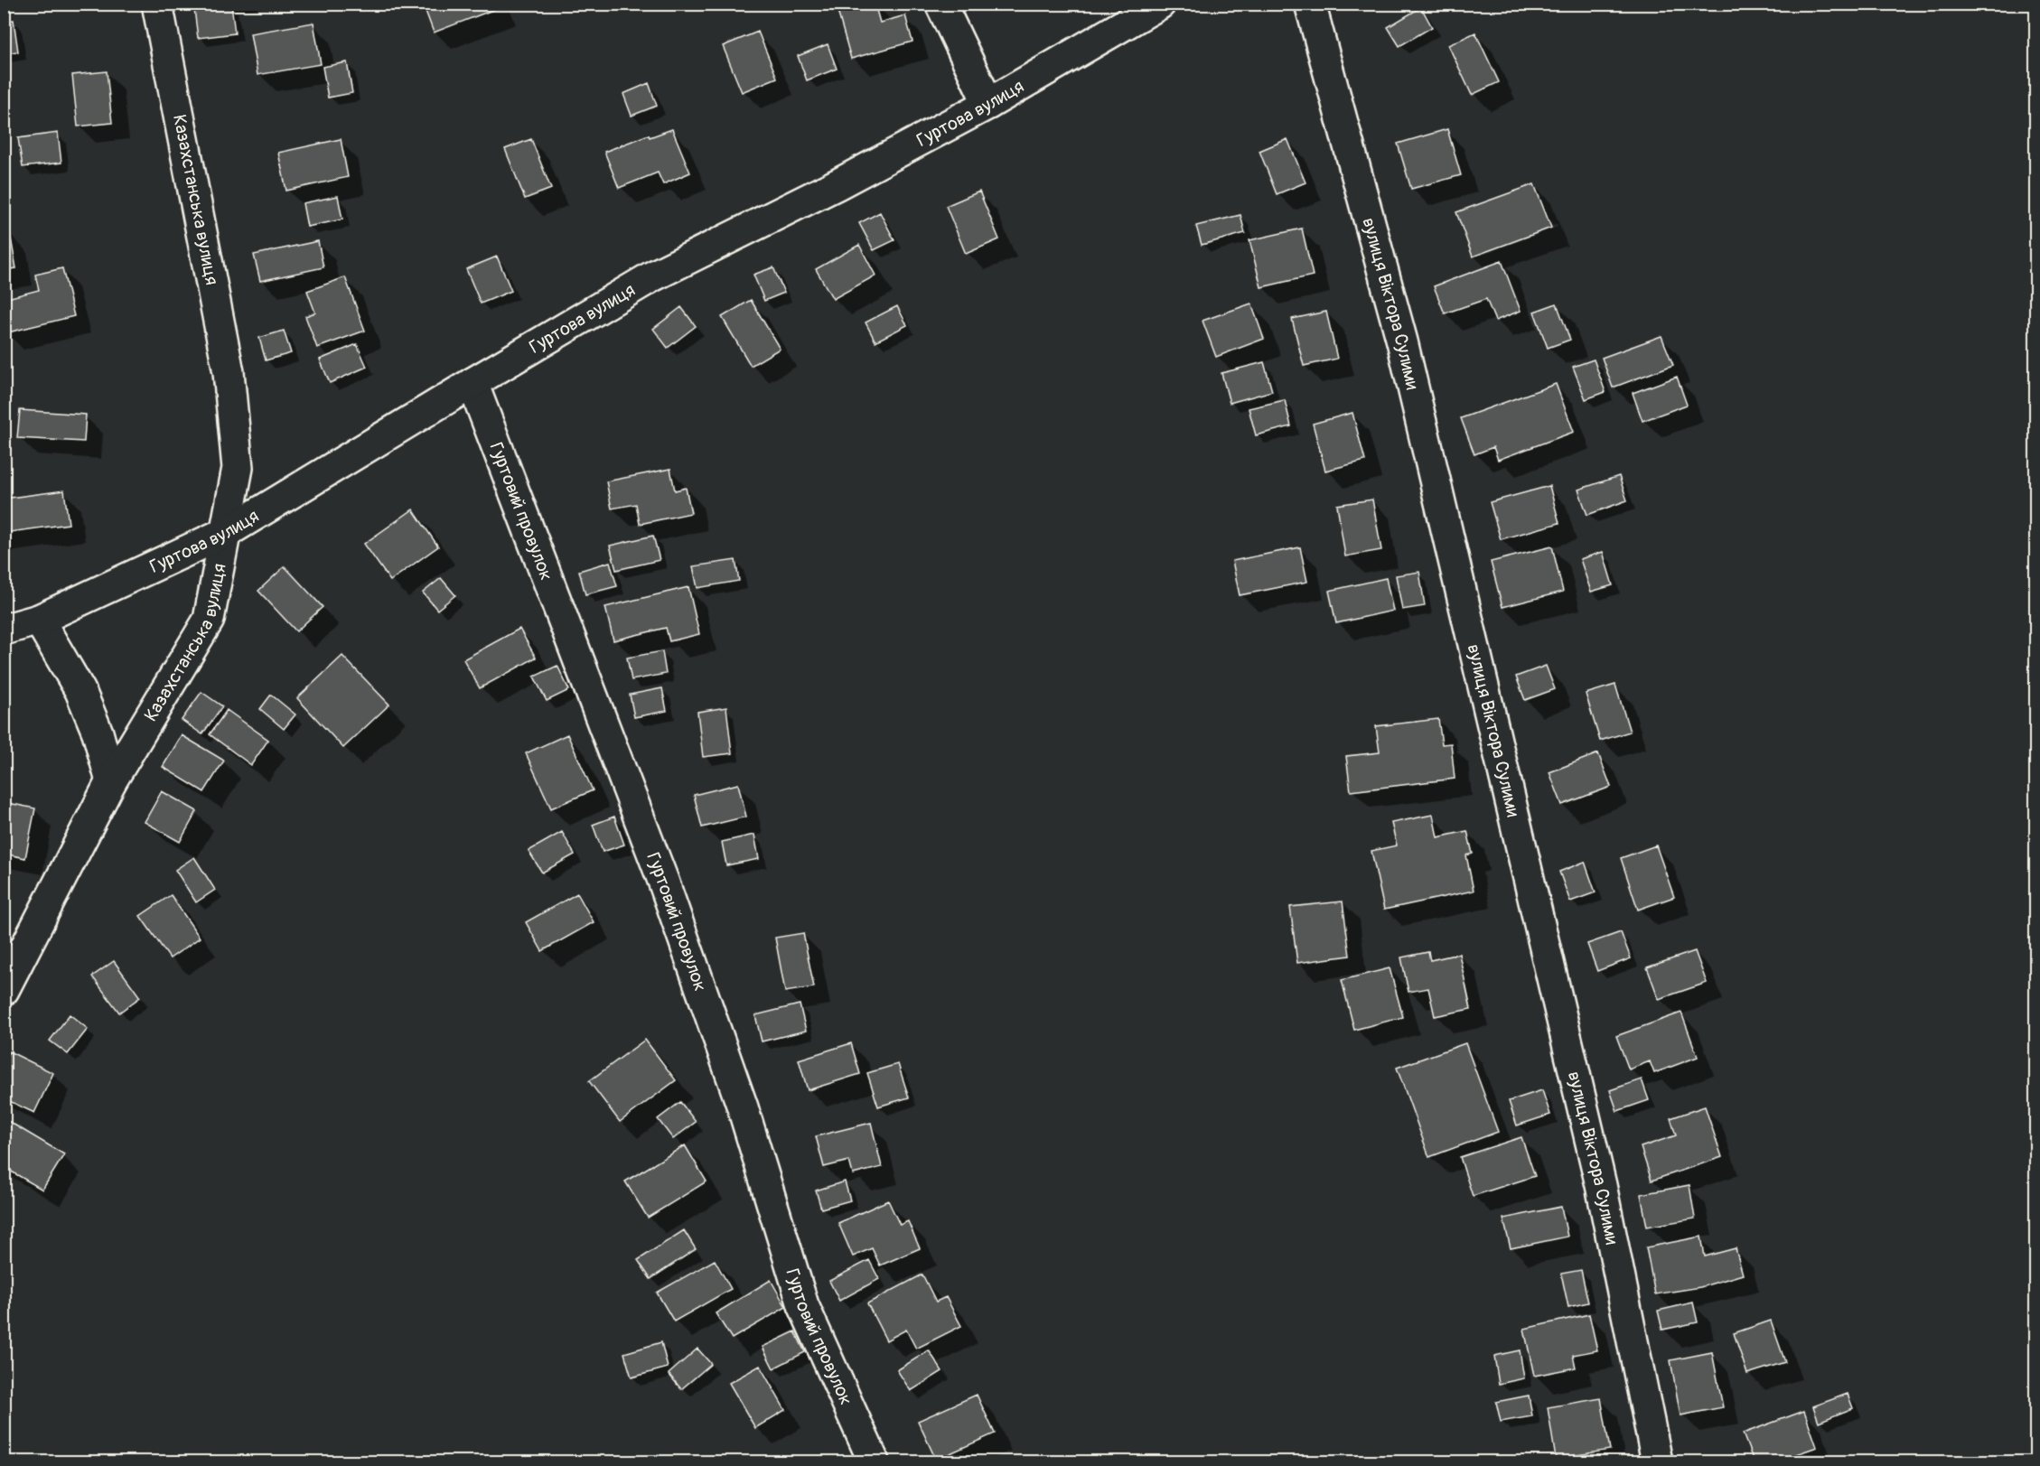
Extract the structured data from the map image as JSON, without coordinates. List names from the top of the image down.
{
  "streets": {
    "street": [
      "Гуртова вулиця",
      "Казахстанська вулиця",
      "вулиця Віктора Сулими",
      "Гуртовий провулок"
    ]
  },
  "crossings": [
    ["Гуртова вулиця", "Казахстанська вулиця"],
    ["Гуртова вулиця", "Гуртовий провулок"]
  ]
}
